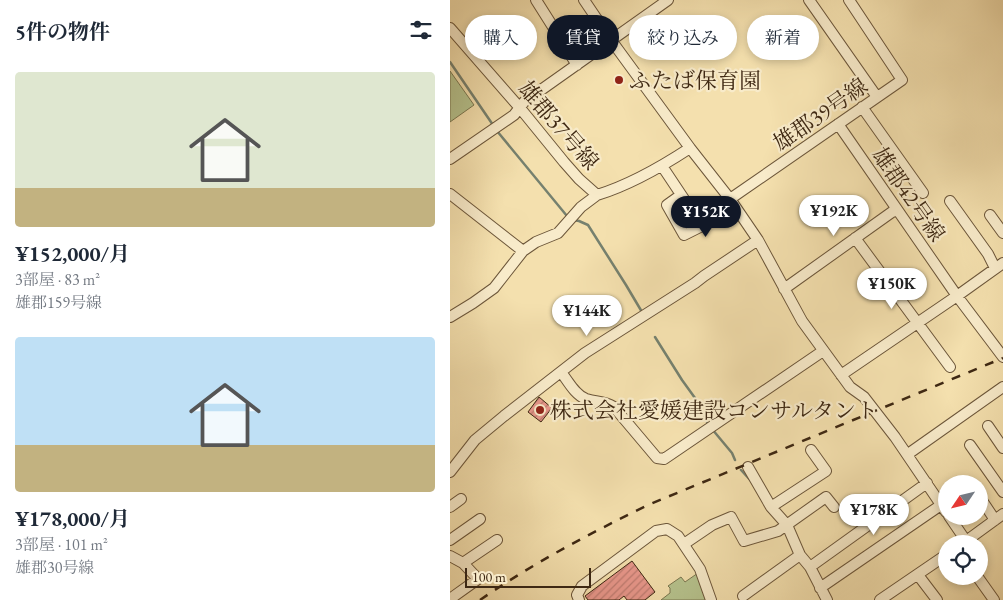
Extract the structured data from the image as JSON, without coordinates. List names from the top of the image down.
{
  "streets": {
    "street": ["雄郡39号線", "雄郡37号線", "雄郡42号線"]
  },
  "crossings": [
    ["雄郡39号線", "雄郡42号線"]
  ],
  "places": ["ふたば保育園", "株式会社愛媛建設コンサルタント"],
  "scale_bar": "100 m",
  "north": "bottom left",
  "page": {
    "heading": "5件の物件",
    "chip": [
      "購入",
      "賃貸",
      "絞り込み",
      "新着"
    ],
    "list": [
      {
        "name": "¥152,000/月",
        "note": "3部屋 · 83 m² · 雄郡159号線"
      },
      {
        "name": "¥178,000/月",
        "note": "3部屋 · 101 m² · 雄郡30号線"
      }
    ],
    "price": [
      "¥192K",
      "¥152K",
      "¥150K",
      "¥144K",
      "¥178K"
    ],
    "scale": "100 m"
  }
}
